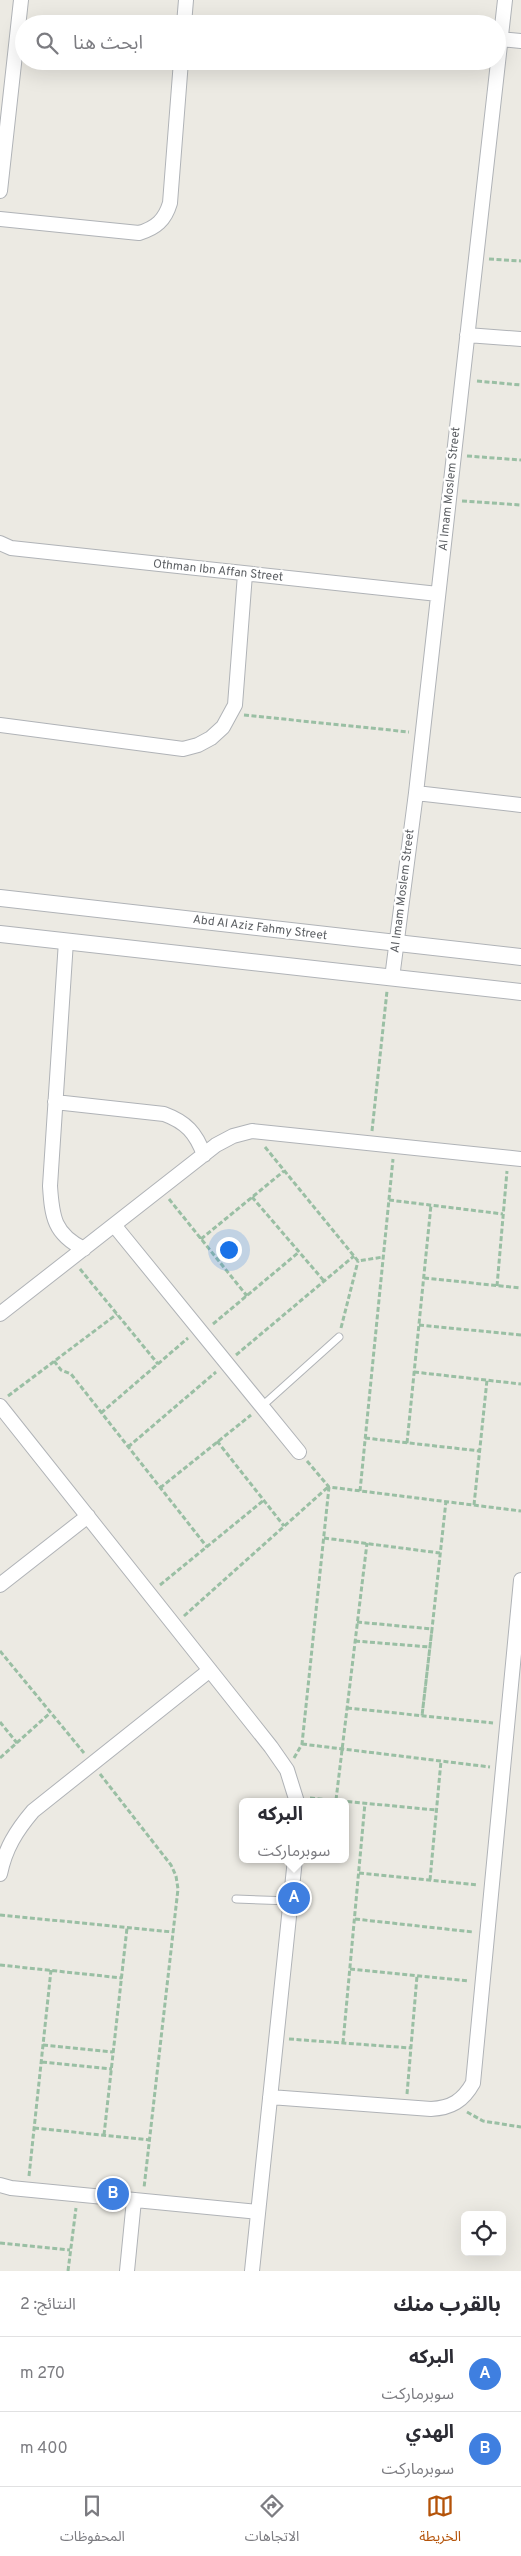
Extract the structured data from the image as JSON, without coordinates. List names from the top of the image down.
{
  "streets": {
    "street": ["Al Imam Moslem Street", "Othman Ibn Affan Street", "Abd Al Aziz Fahmy Street"]
  },
  "crossings": [
    ["Al Imam Moslem Street", "Othman Ibn Affan Street"],
    ["Al Imam Moslem Street", "Abd Al Aziz Fahmy Street"]
  ],
  "page": {
    "search": "ابحث هنا",
    "popup": ["البركه", "سوبرماركت"],
    "pins": ["A", "B"],
    "heading": ["بالقرب منك", "النتائج: 2"],
    "list": [
      {
        "mark": "A",
        "name": "البركه",
        "note": "سوبرماركت",
        "value": "270 m"
      },
      {
        "mark": "B",
        "name": "الهدي",
        "note": "سوبرماركت",
        "value": "400 m"
      }
    ],
    "nav": ["الخريطة", "الاتجاهات", "المحفوظات"]
  }
}
